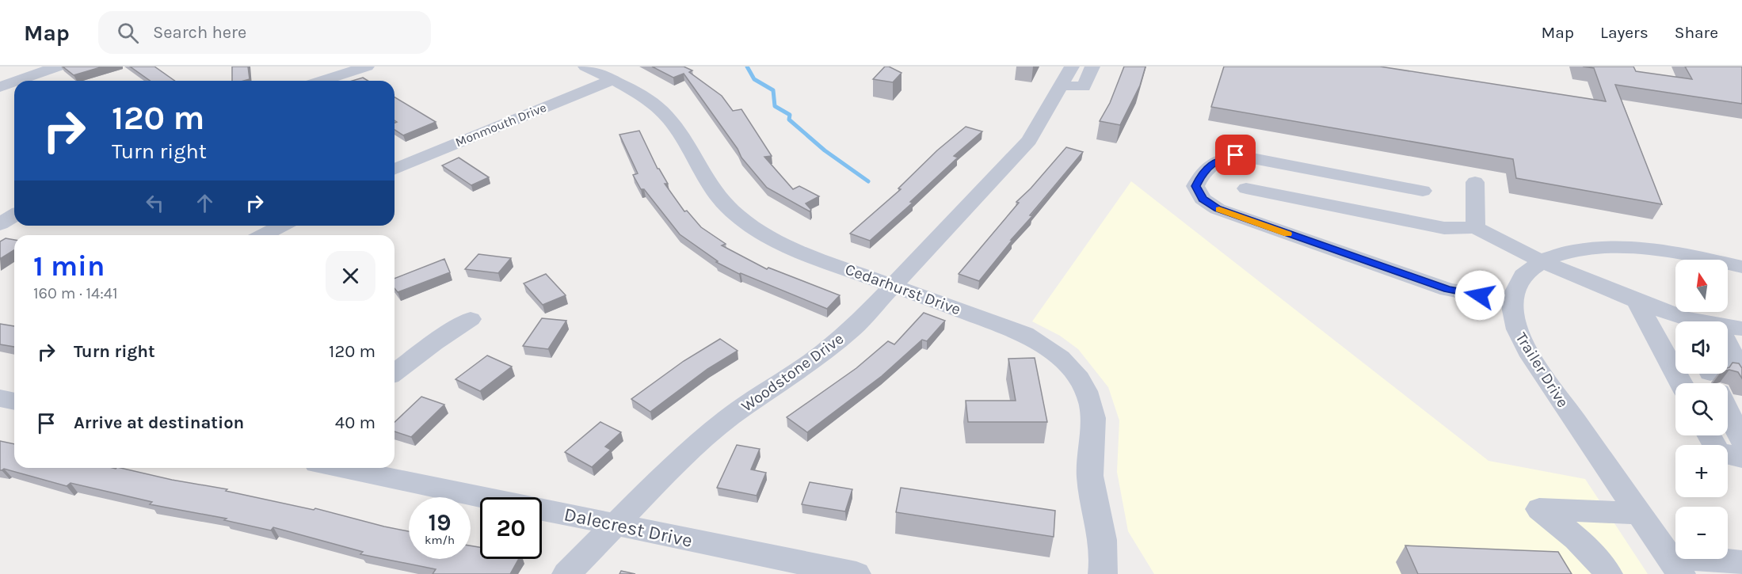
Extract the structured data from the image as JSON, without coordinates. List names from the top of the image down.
{
  "streets": {
    "street": [
      "Monmouth Drive",
      "Cedarhurst Drive",
      "Trailer Drive",
      "Woodstone Drive",
      "Dalecrest Drive"
    ]
  },
  "crossings": [
    ["Monmouth Drive", "Cedarhurst Drive"],
    ["Cedarhurst Drive", "Woodstone Drive"],
    ["Woodstone Drive", "Dalecrest Drive"]
  ],
  "north": "top",
  "page": {
    "header": "Map",
    "search": "Search here",
    "nav": ["Map", "Layers", "Share"],
    "turn": ["120 m", "Turn right"],
    "heading": ["1 min", "160 m · 14:41"],
    "map_buttons": ["+", "−"],
    "list": [
      {
        "name": "Turn right",
        "value": "120 m"
      },
      {
        "name": "Arrive at destination",
        "value": "40 m"
      }
    ],
    "speed": "19 km/h",
    "limit": "20"
  }
}
